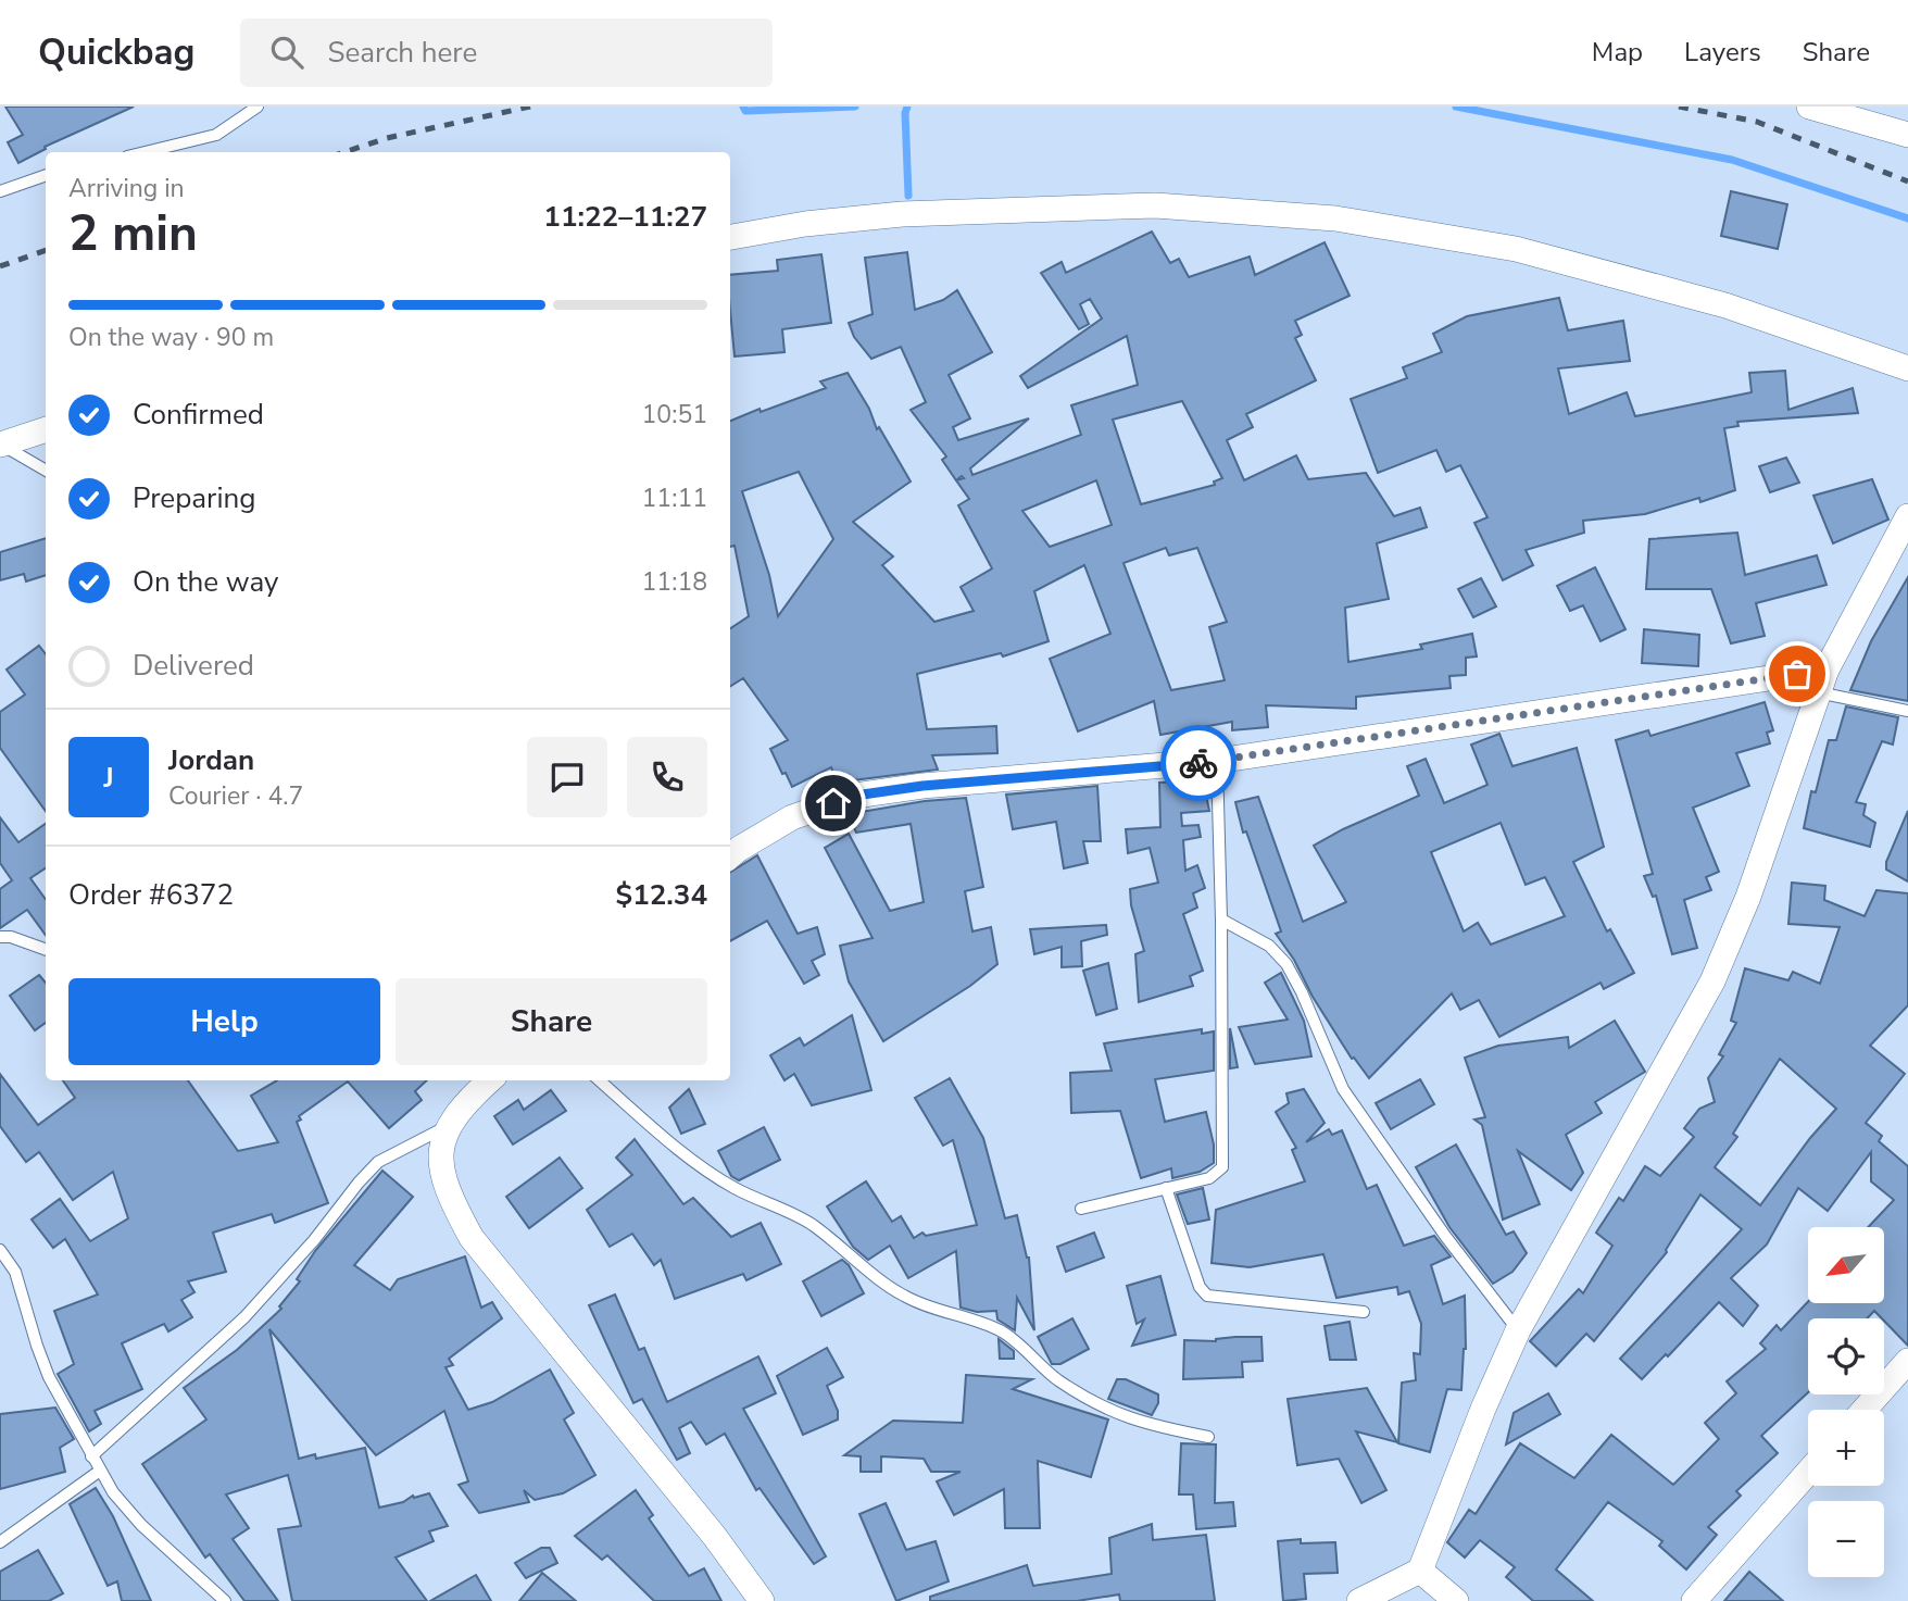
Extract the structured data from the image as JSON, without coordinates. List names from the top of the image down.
{
  "north": "bottom left",
  "page": {
    "header": "Quickbag",
    "search": "Search here",
    "nav": ["Map", "Layers", "Share"],
    "heading": ["2 min", "Arriving in", "11:22–11:27"],
    "panel": [
      "Jordan",
      "Courier · 4.7",
      "Order #6372",
      "$12.34"
    ],
    "bar": "On the way · 90 m",
    "list": [
      ["Confirmed", "10:51"],
      ["Preparing", "11:11"],
      ["On the way", "11:18"],
      "Delivered"
    ],
    "round": "J",
    "buttons": ["Help", "Share"],
    "map_buttons": ["+", "−"]
  }
}
